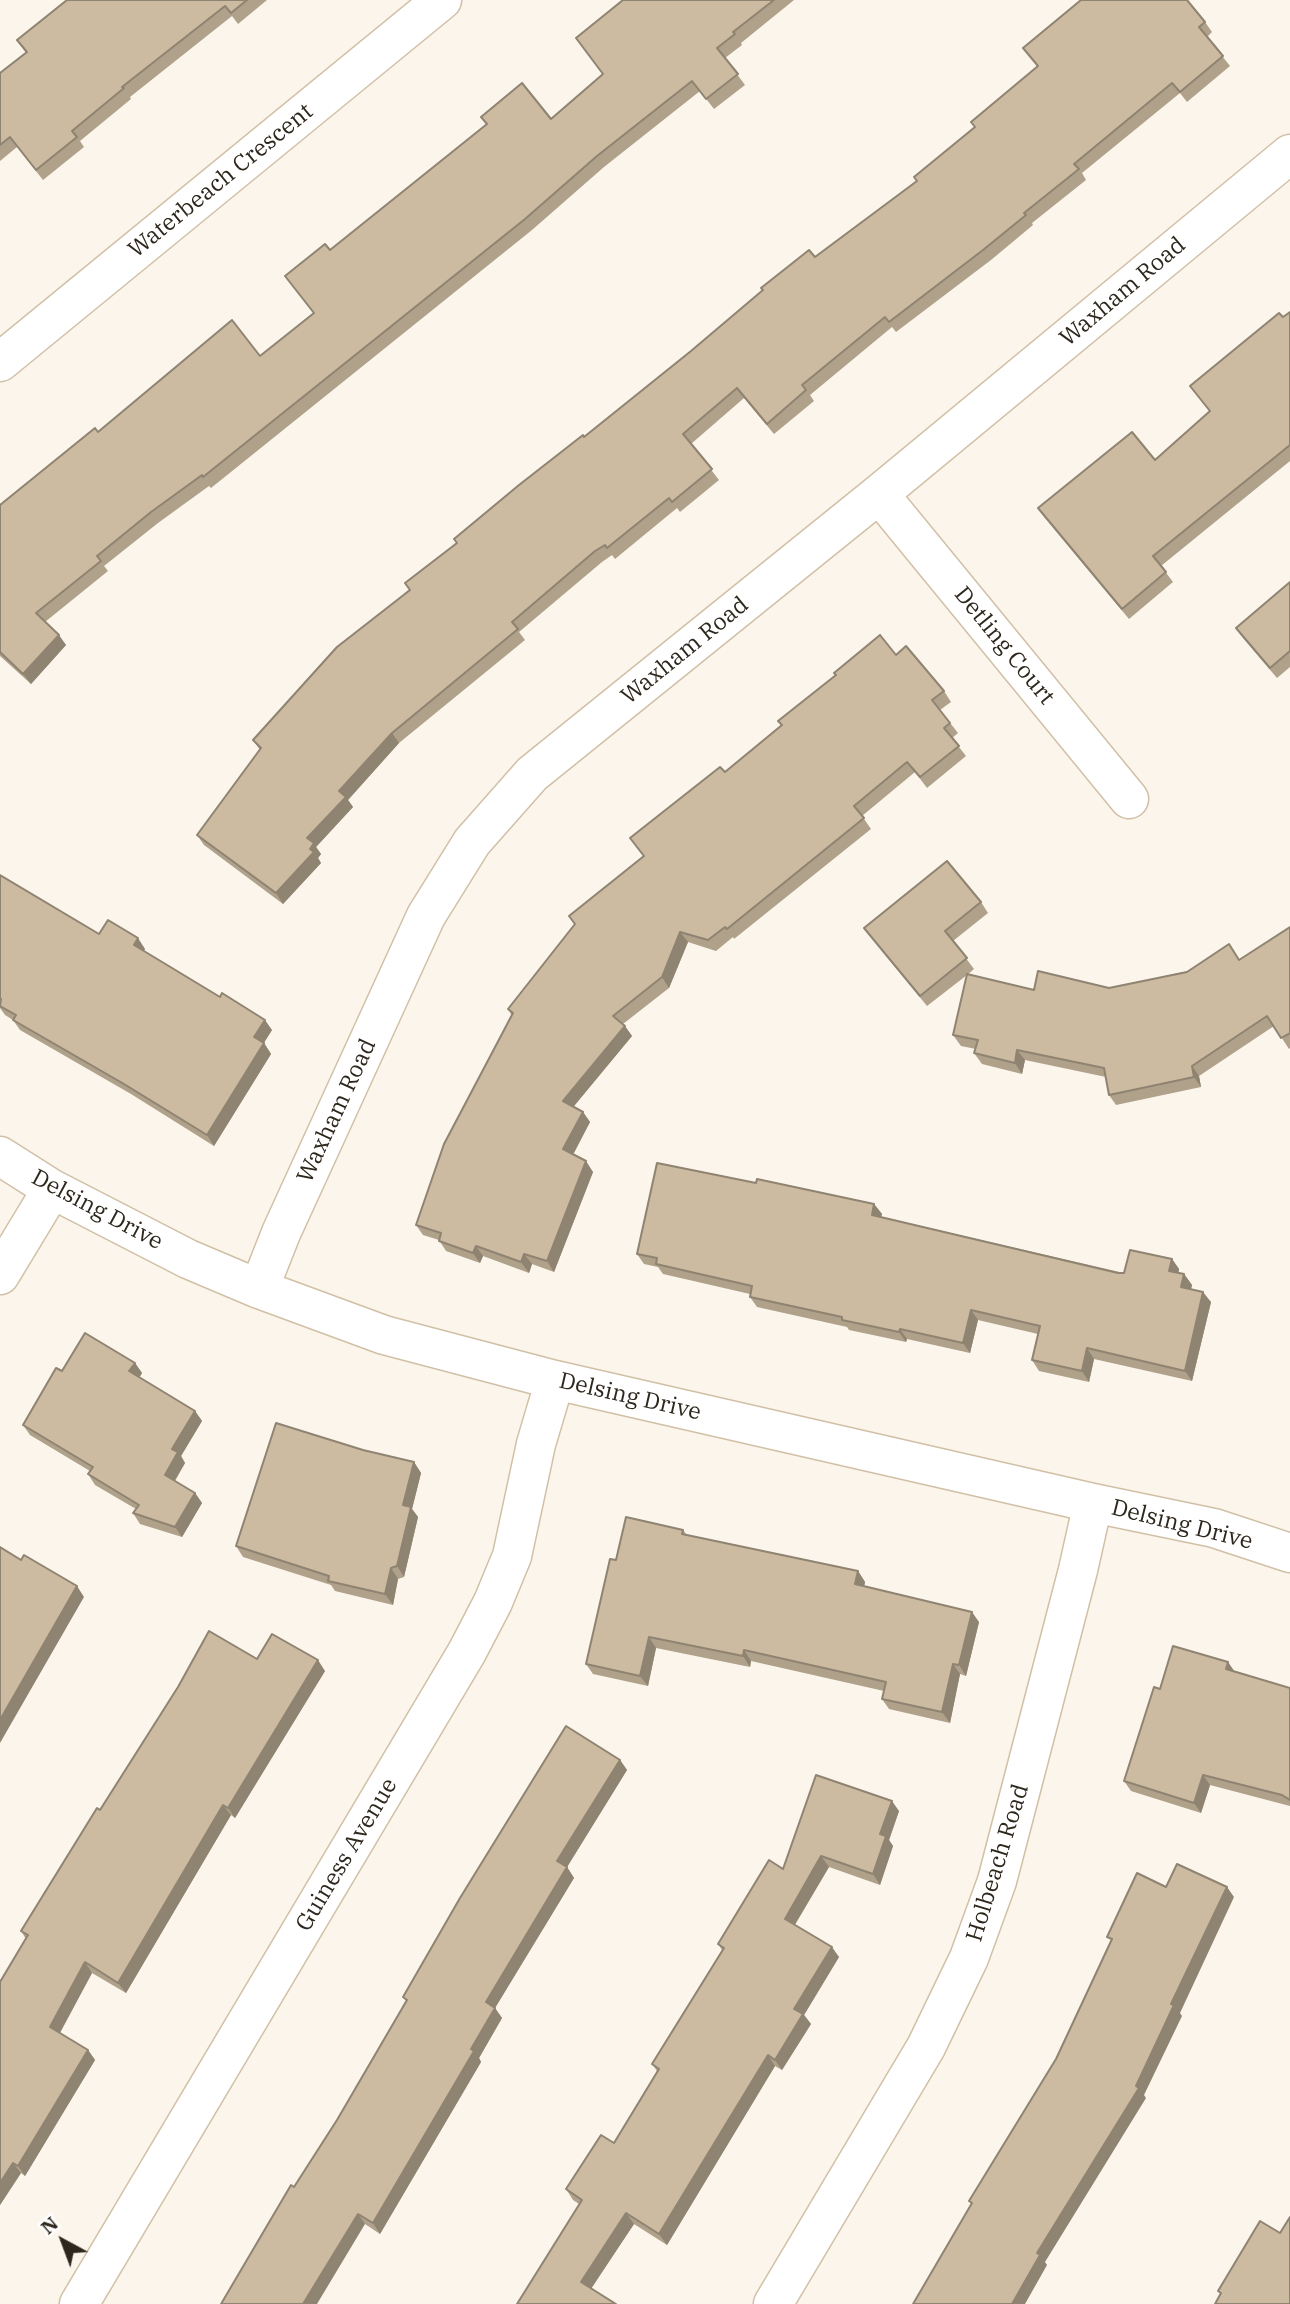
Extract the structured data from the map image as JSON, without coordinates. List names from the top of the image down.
{
  "streets": {
    "street": [
      "Waterbeach Crescent",
      "Waxham Road",
      "Detling Court",
      "Delsing Drive",
      "Guiness Avenue",
      "Holbeach Road"
    ]
  },
  "crossings": [
    ["Waxham Road", "Detling Court"],
    ["Waxham Road", "Delsing Drive"],
    ["Delsing Drive", "Guiness Avenue"],
    ["Delsing Drive", "Holbeach Road"]
  ],
  "north": "top left"
}
